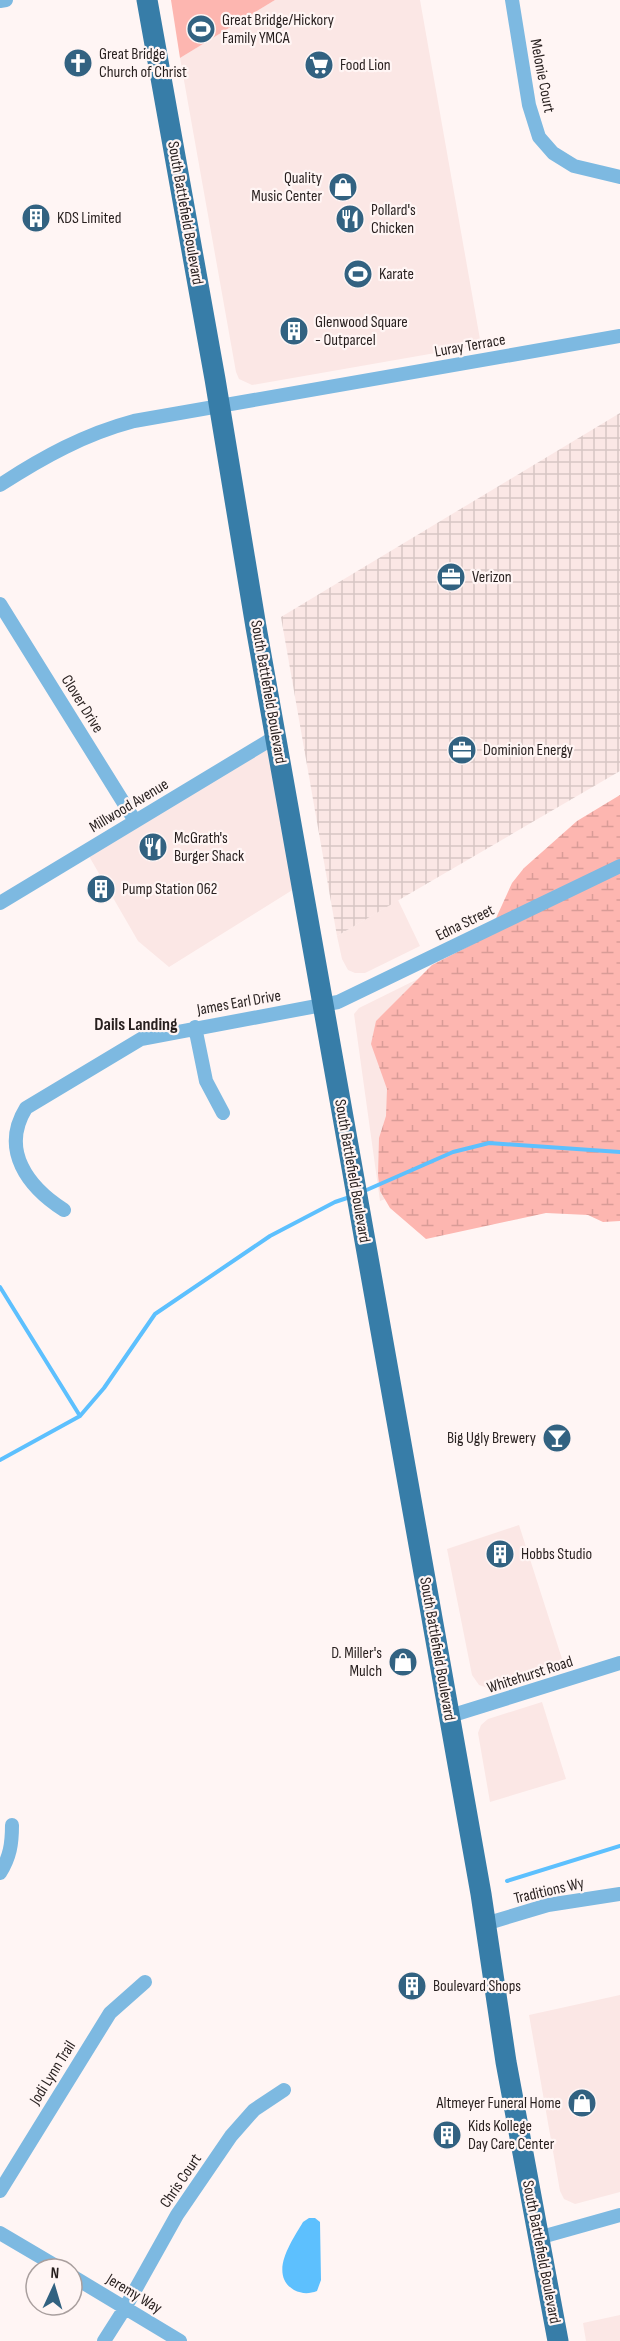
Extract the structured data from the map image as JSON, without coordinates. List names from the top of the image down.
{
  "streets": {
    "main road": ["South Battlefield Boulevard"],
    "street": [
      "Melonie Court",
      "Luray Terrace",
      "Clover Drive",
      "Millwood Avenue",
      "Edna Street",
      "James Earl Drive",
      "Whitehurst Road",
      "Traditions Wy",
      "Jodi Lynn Trail",
      "Chris Court",
      "Jeremy Way"
    ]
  },
  "crossings": [
    ["South Battlefield Boulevard", "Luray Terrace"],
    ["South Battlefield Boulevard", "Millwood Avenue"],
    ["South Battlefield Boulevard", "Edna Street"],
    ["South Battlefield Boulevard", "James Earl Drive"],
    ["South Battlefield Boulevard", "Whitehurst Road"],
    ["South Battlefield Boulevard", "Traditions Wy"],
    ["Clover Drive", "Millwood Avenue"],
    ["Edna Street", "James Earl Drive"],
    ["Chris Court", "Jeremy Way"]
  ],
  "districts": ["Dails Landing"],
  "places": {
    "sports": ["Great Bridge/Hickory Family YMCA", "Karate"],
    "church": ["Great Bridge Church of Christ"],
    "supermarket": ["Food Lion"],
    "shop": ["Quality Music Center", "D. Miller's Mulch", "Altmeyer Funeral Home"],
    "building": [
      "KDS Limited",
      "Glenwood Square - Outparcel",
      "Pump Station 062",
      "Hobbs Studio",
      "Boulevard Shops",
      "Kids Kollege Day Care Center"
    ],
    "restaurant": ["Pollard's Chicken", "McGrath's Burger Shack"],
    "office": ["Verizon", "Dominion Energy"],
    "bar": ["Big Ugly Brewery"]
  },
  "north": "top"
}
